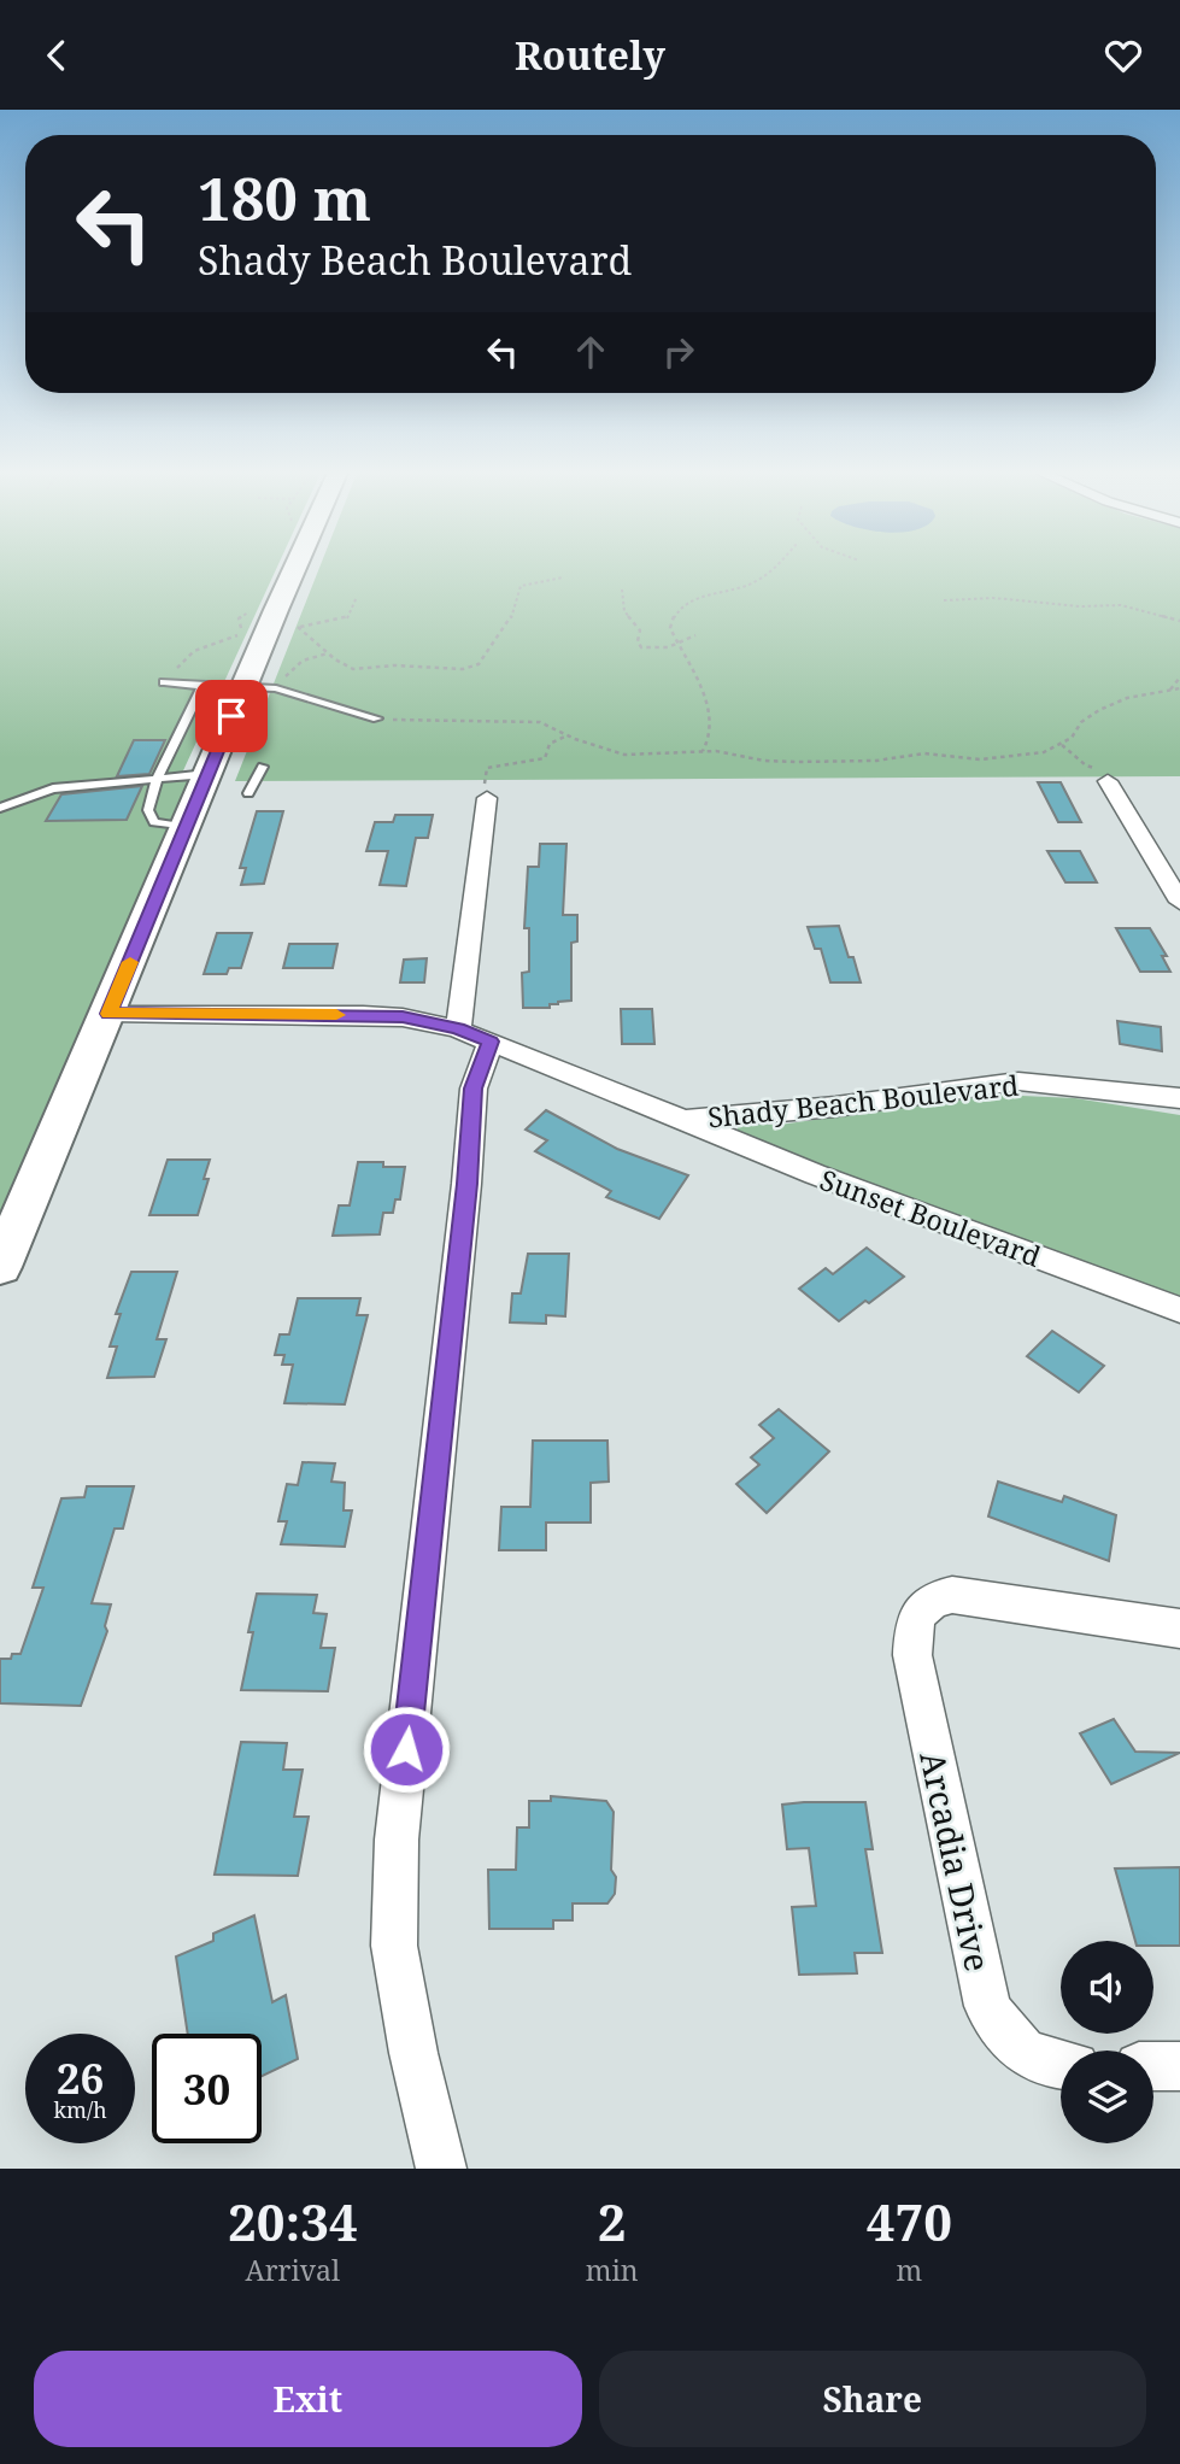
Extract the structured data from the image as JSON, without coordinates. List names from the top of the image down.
{
  "streets": {
    "street": ["Shady Beach Boulevard", "Sunset Boulevard", "Arcadia Drive"]
  },
  "crossings": [
    ["Shady Beach Boulevard", "Sunset Boulevard"]
  ],
  "page": {
    "header": "Routely",
    "turn": ["180 m", "Shady Beach Boulevard"],
    "speed": "26 km/h",
    "limit": "30",
    "eta": [
      "20:34",
      "Arrival",
      "2",
      "min",
      "470",
      "m"
    ],
    "buttons": ["Exit", "Share"]
  }
}
